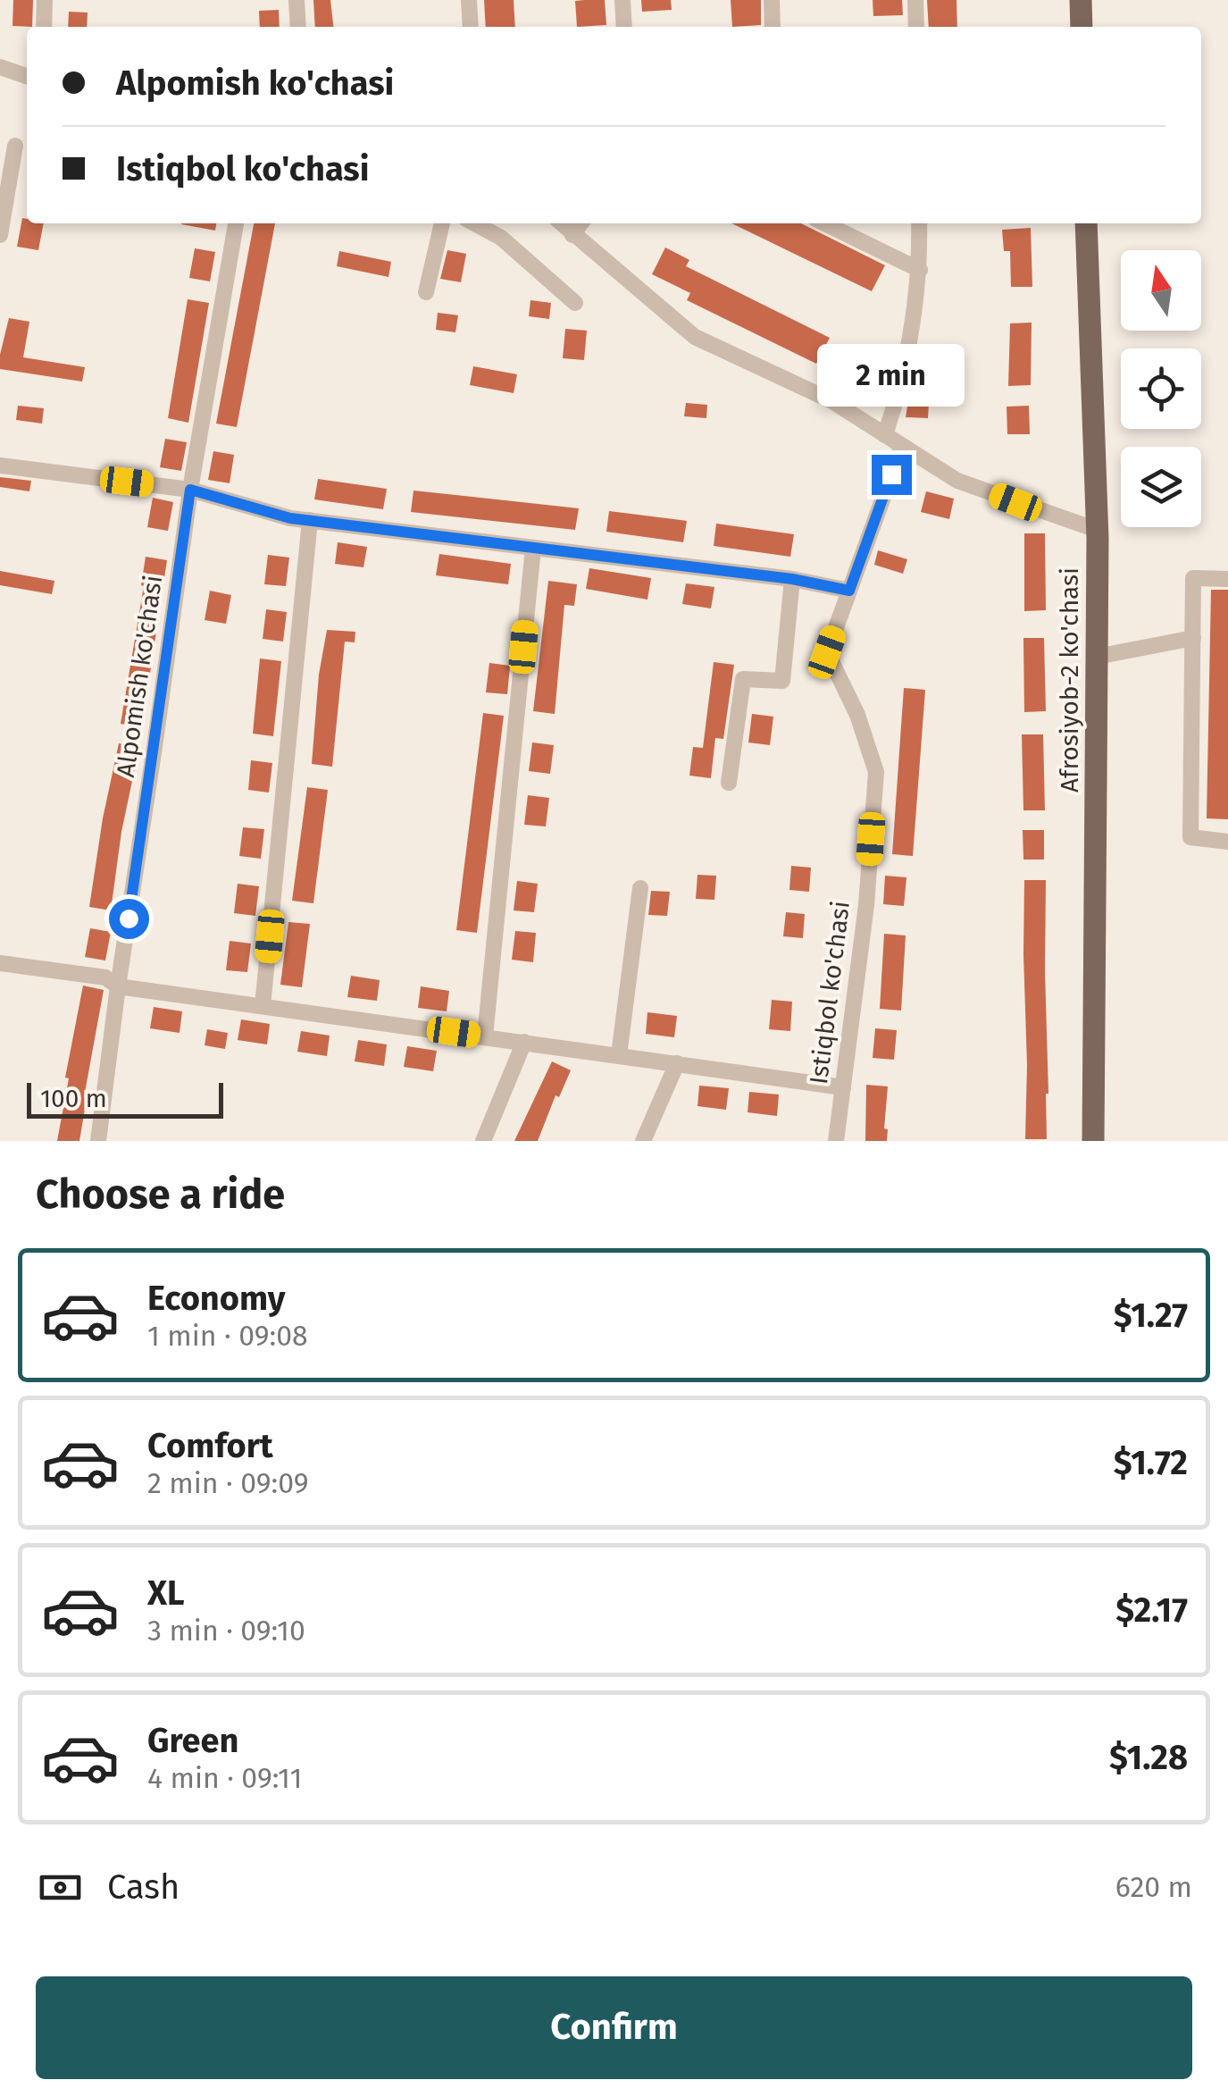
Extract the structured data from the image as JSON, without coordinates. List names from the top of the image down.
{
  "streets": {
    "main road": ["Afrosiyob-2 ko'chasi"],
    "street": ["Alpomish ko'chasi", "Istiqbol ko'chasi"]
  },
  "scale_bar": "100 m",
  "north": "top",
  "page": {
    "banner": ["Alpomish ko'chasi", "Istiqbol ko'chasi"],
    "bubble": "2 min",
    "scale": "100 m",
    "heading": "Choose a ride",
    "list": [
      {
        "name": "Economy",
        "note": "1 min · 09:08",
        "value": "$1.27"
      },
      {
        "name": "Comfort",
        "note": "2 min · 09:09",
        "value": "$1.72"
      },
      {
        "name": "XL",
        "note": "3 min · 09:10",
        "value": "$2.17"
      },
      {
        "name": "Green",
        "note": "4 min · 09:11",
        "value": "$1.28"
      }
    ],
    "pay": ["Cash", "620 m"],
    "buttons": "Confirm"
  }
}
